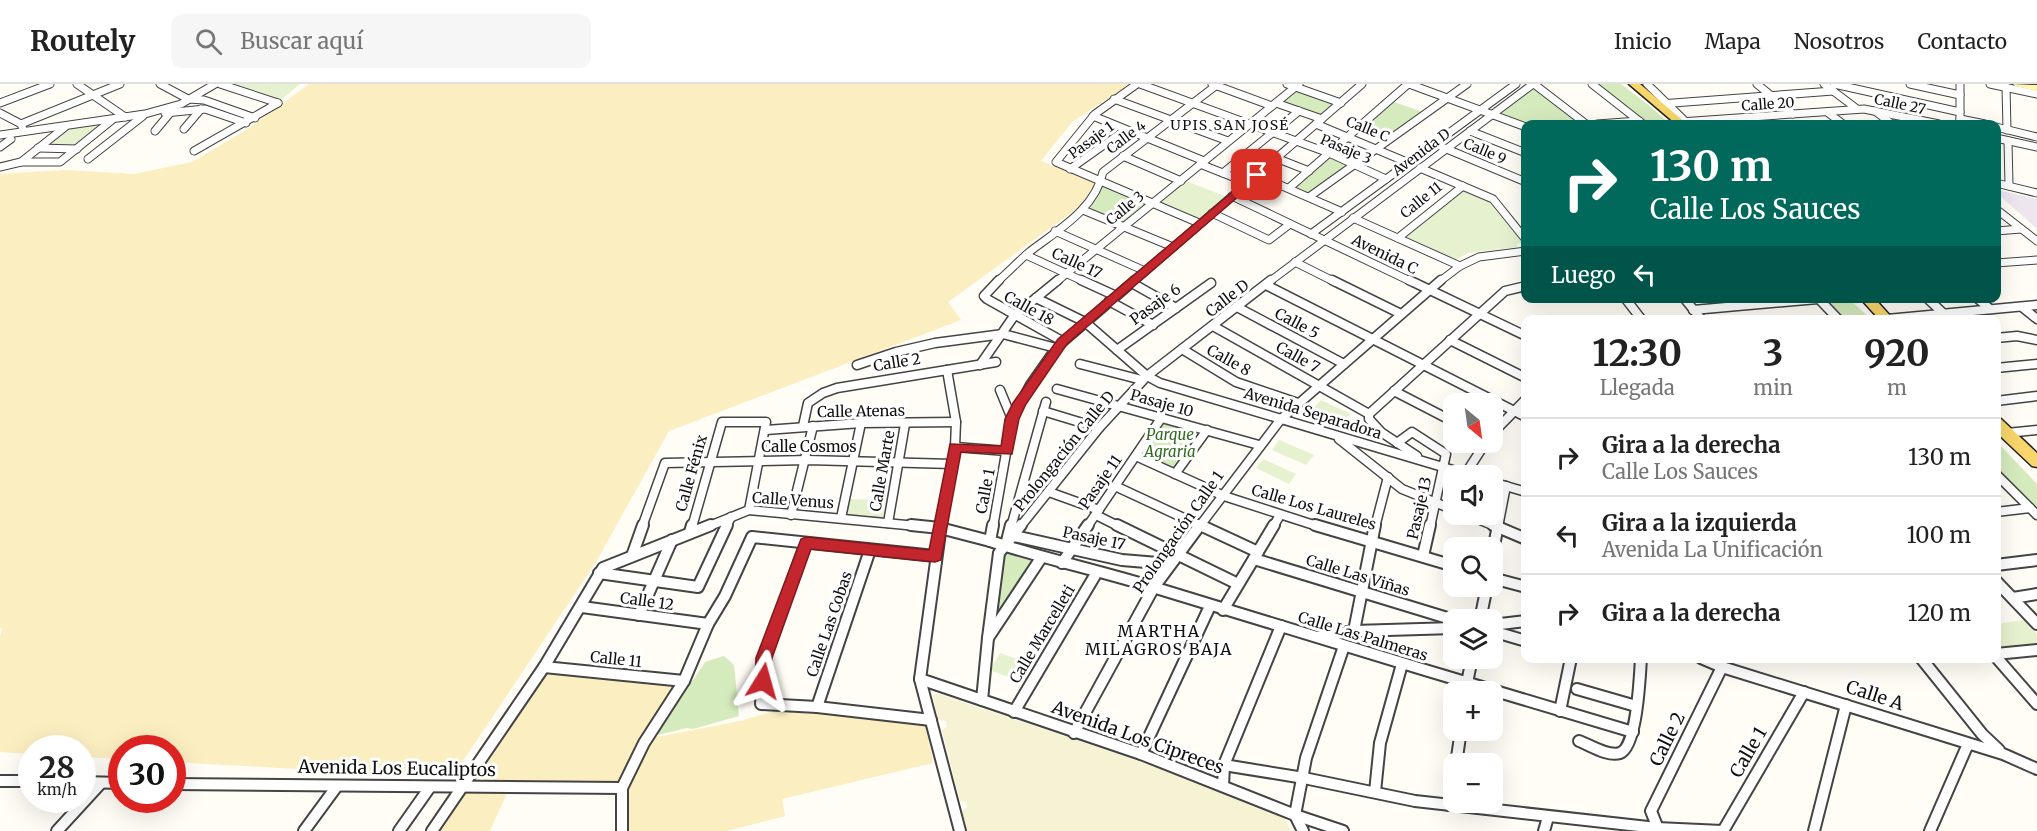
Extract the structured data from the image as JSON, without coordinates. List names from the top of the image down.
{
  "streets": {
    "street": [
      "Calle 20",
      "Calle 27",
      "Calle C",
      "Calle 4",
      "Pasaje 1",
      "Pasaje 3",
      "Calle 9",
      "Avenida D",
      "Calle 11",
      "Calle 3",
      "Avenida C",
      "Calle 17",
      "Calle D",
      "Pasaje 6",
      "Calle 18",
      "Calle 5",
      "Calle 7",
      "Calle 8",
      "Calle 2",
      "Pasaje 10",
      "Calle Atenas",
      "Avenida Separadora",
      "Calle Cosmos",
      "Prolongación Calle D",
      "Calle Marte",
      "Calle Fénix",
      "Pasaje 11",
      "Calle 1",
      "Calle Venus",
      "Calle Los Laureles",
      "Pasaje 13",
      "Prolongación Calle 1",
      "Pasaje 17",
      "Calle Las Viñas",
      "Calle 12",
      "Calle Las Cobas",
      "Calle Marcelleti",
      "Calle Las Palmeras",
      "Calle A",
      "Avenida Los Cipreces",
      "Avenida Los Eucaliptos"
    ]
  },
  "crossings": [
    ["Calle 20", "Calle 27"],
    ["Calle C", "Avenida D"],
    ["Calle 4", "Pasaje 3"],
    ["Calle 4", "Calle 17"],
    ["Calle 4", "Calle 18"],
    ["Pasaje 3", "Avenida D"],
    ["Pasaje 3", "Calle 3"],
    ["Calle 9", "Avenida D"],
    ["Avenida D", "Avenida C"],
    ["Avenida D", "Calle D"],
    ["Calle 3", "Calle 17"],
    ["Calle 3", "Calle 18"],
    ["Calle 3", "Calle 2"],
    ["Avenida C", "Calle D"],
    ["Calle 17", "Pasaje 6"],
    ["Calle D", "Calle 5"],
    ["Calle D", "Calle 7"],
    ["Calle D", "Calle 8"],
    ["Calle D", "Avenida Separadora"],
    ["Calle D", "Prolongación Calle D"],
    ["Calle 18", "Calle 1"],
    ["Calle 2", "Calle Atenas"],
    ["Calle 2", "Calle A"],
    ["Pasaje 10", "Prolongación Calle D"],
    ["Pasaje 10", "Pasaje 11"],
    ["Pasaje 10", "Prolongación Calle 1"],
    ["Calle Atenas", "Calle Marte"],
    ["Calle Atenas", "Calle Fénix"],
    ["Avenida Separadora", "Prolongación Calle D"],
    ["Avenida Separadora", "Prolongación Calle 1"],
    ["Calle Cosmos", "Calle Marte"],
    ["Calle Cosmos", "Calle Fénix"],
    ["Calle Cosmos", "Calle Venus"],
    ["Prolongación Calle D", "Pasaje 17"],
    ["Prolongación Calle D", "Calle Las Palmeras"],
    ["Calle Marte", "Calle Venus"],
    ["Calle Fénix", "Calle Venus"],
    ["Pasaje 11", "Calle Los Laureles"],
    ["Pasaje 11", "Pasaje 17"],
    ["Pasaje 11", "Calle Las Viñas"],
    ["Pasaje 11", "Calle Las Palmeras"],
    ["Calle 1", "Calle Venus"],
    ["Calle 1", "Calle A"],
    ["Calle Los Laureles", "Pasaje 13"],
    ["Calle Los Laureles", "Prolongación Calle 1"],
    ["Prolongación Calle 1", "Pasaje 17"],
    ["Prolongación Calle 1", "Calle Las Viñas"],
    ["Prolongación Calle 1", "Calle Las Palmeras"],
    ["Prolongación Calle 1", "Avenida Los Cipreces"],
    ["Calle Marcelleti", "Calle Las Palmeras"],
    ["Calle Marcelleti", "Avenida Los Cipreces"]
  ],
  "districts": ["UPIS SAN JOSÉ", "MARTHA MILAGROS BAJA"],
  "parks": ["Parque Agraria"],
  "north": "bottom right",
  "page": {
    "header": "Routely",
    "search": "Buscar aquí",
    "nav": [
      "Inicio",
      "Mapa",
      "Nosotros",
      "Contacto"
    ],
    "turn": ["130 m", "Calle Los Sauces"],
    "then": "Luego",
    "eta": [
      "12:30",
      "Llegada",
      "3",
      "min",
      "920",
      "m"
    ],
    "map_buttons": ["+", "−"],
    "list": [
      {
        "name": "Gira a la derecha",
        "note": "Calle Los Sauces",
        "value": "130 m"
      },
      {
        "name": "Gira a la izquierda",
        "note": "Avenida La Unificación",
        "value": "100 m"
      },
      {
        "name": "Gira a la derecha",
        "value": "120 m"
      }
    ],
    "speed": "28 km/h",
    "limit": "30"
  }
}
